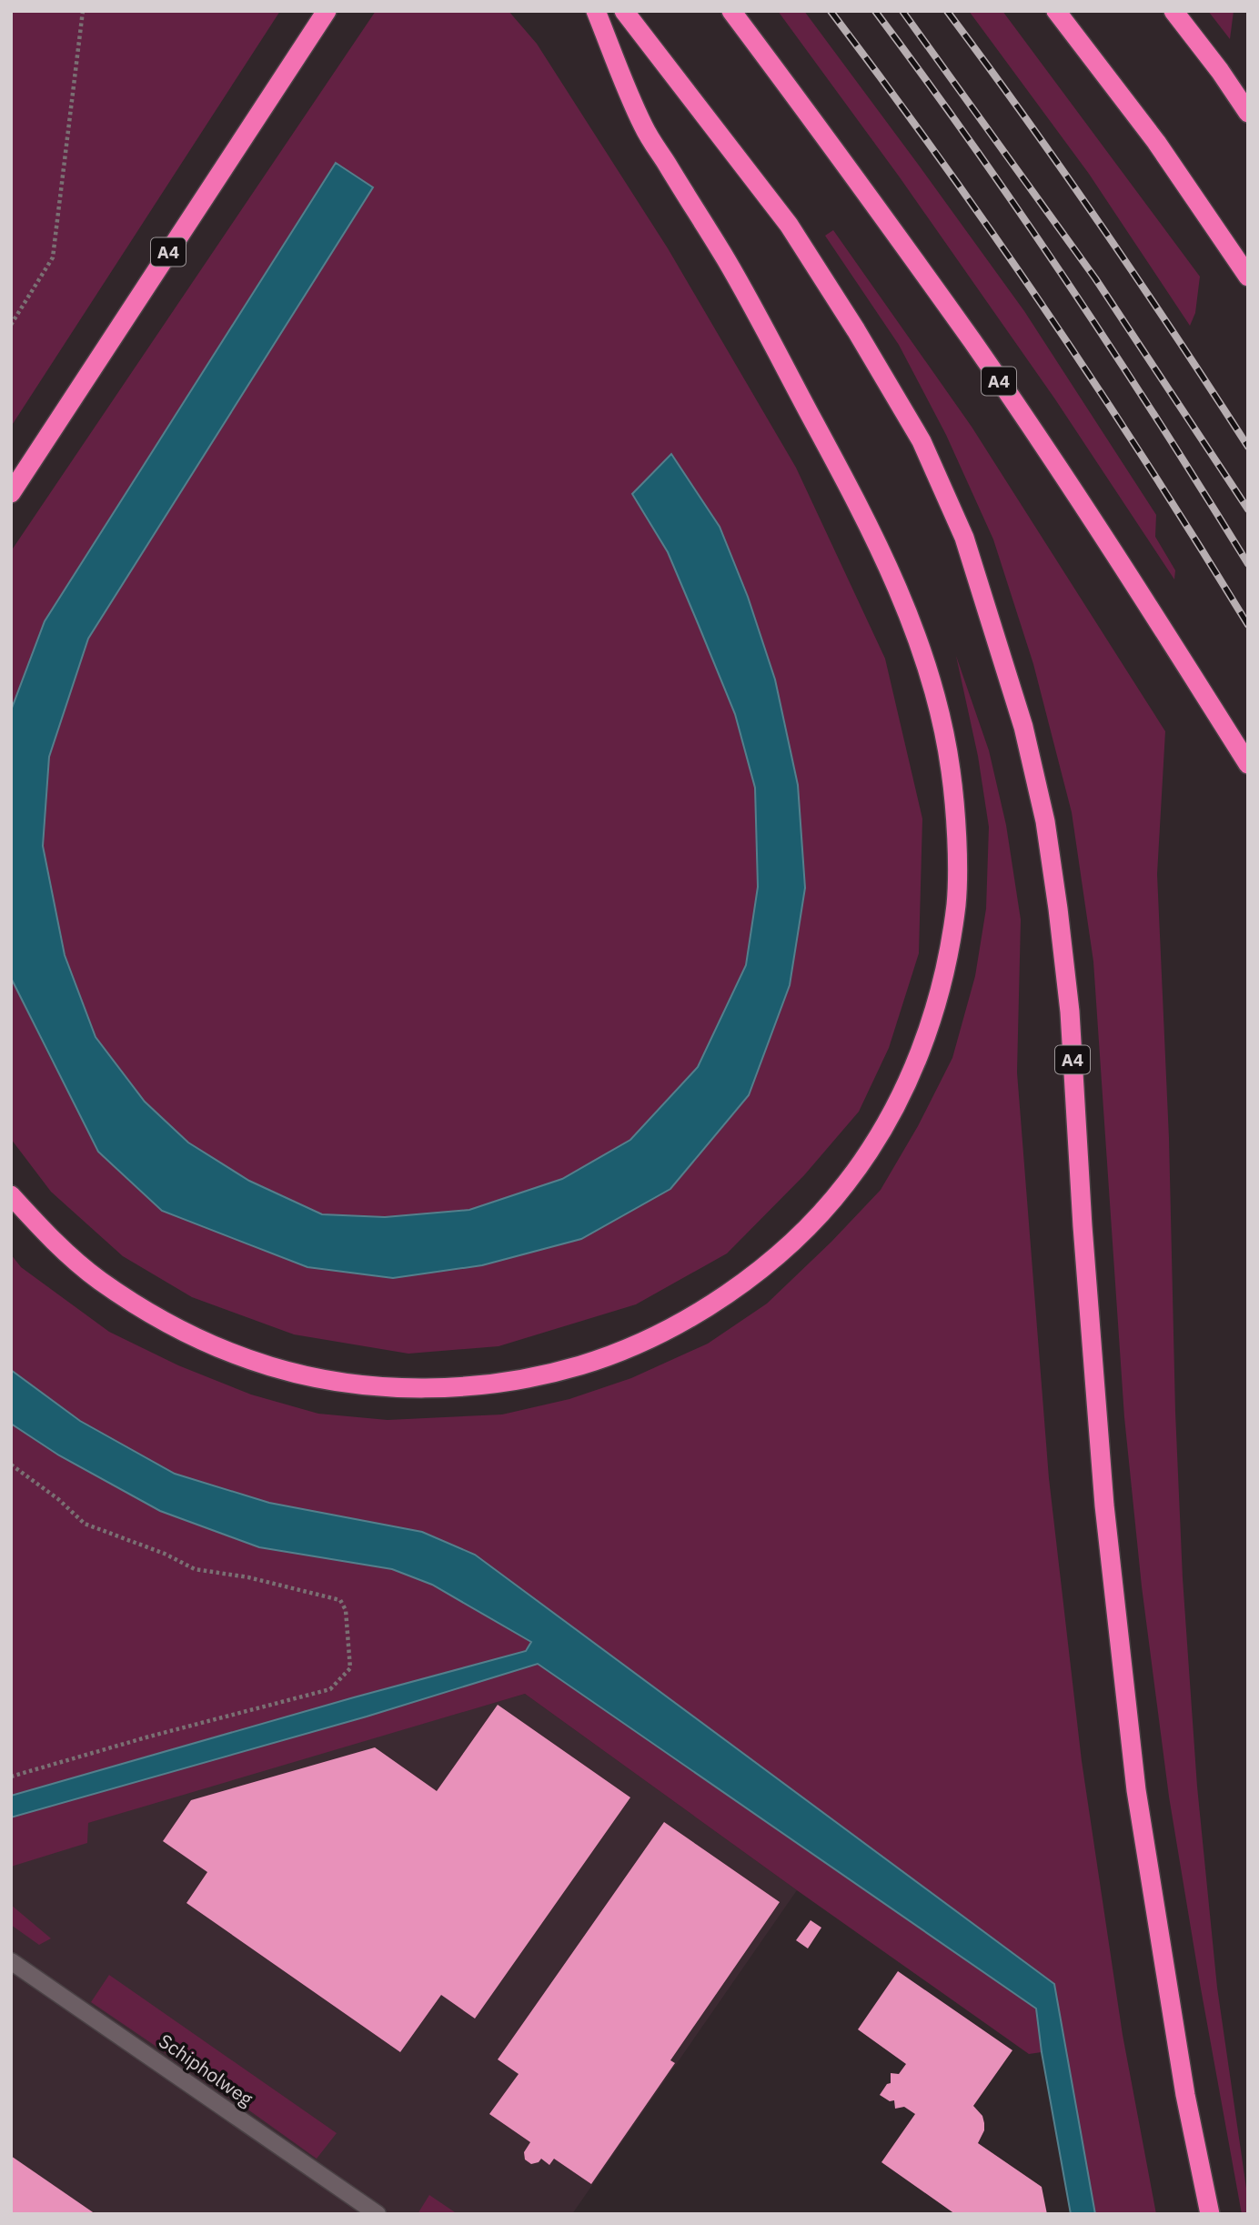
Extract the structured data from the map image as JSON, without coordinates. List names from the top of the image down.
{
  "streets": {
    "highway": ["A4"],
    "street": ["Schipholweg"]
  }
}
